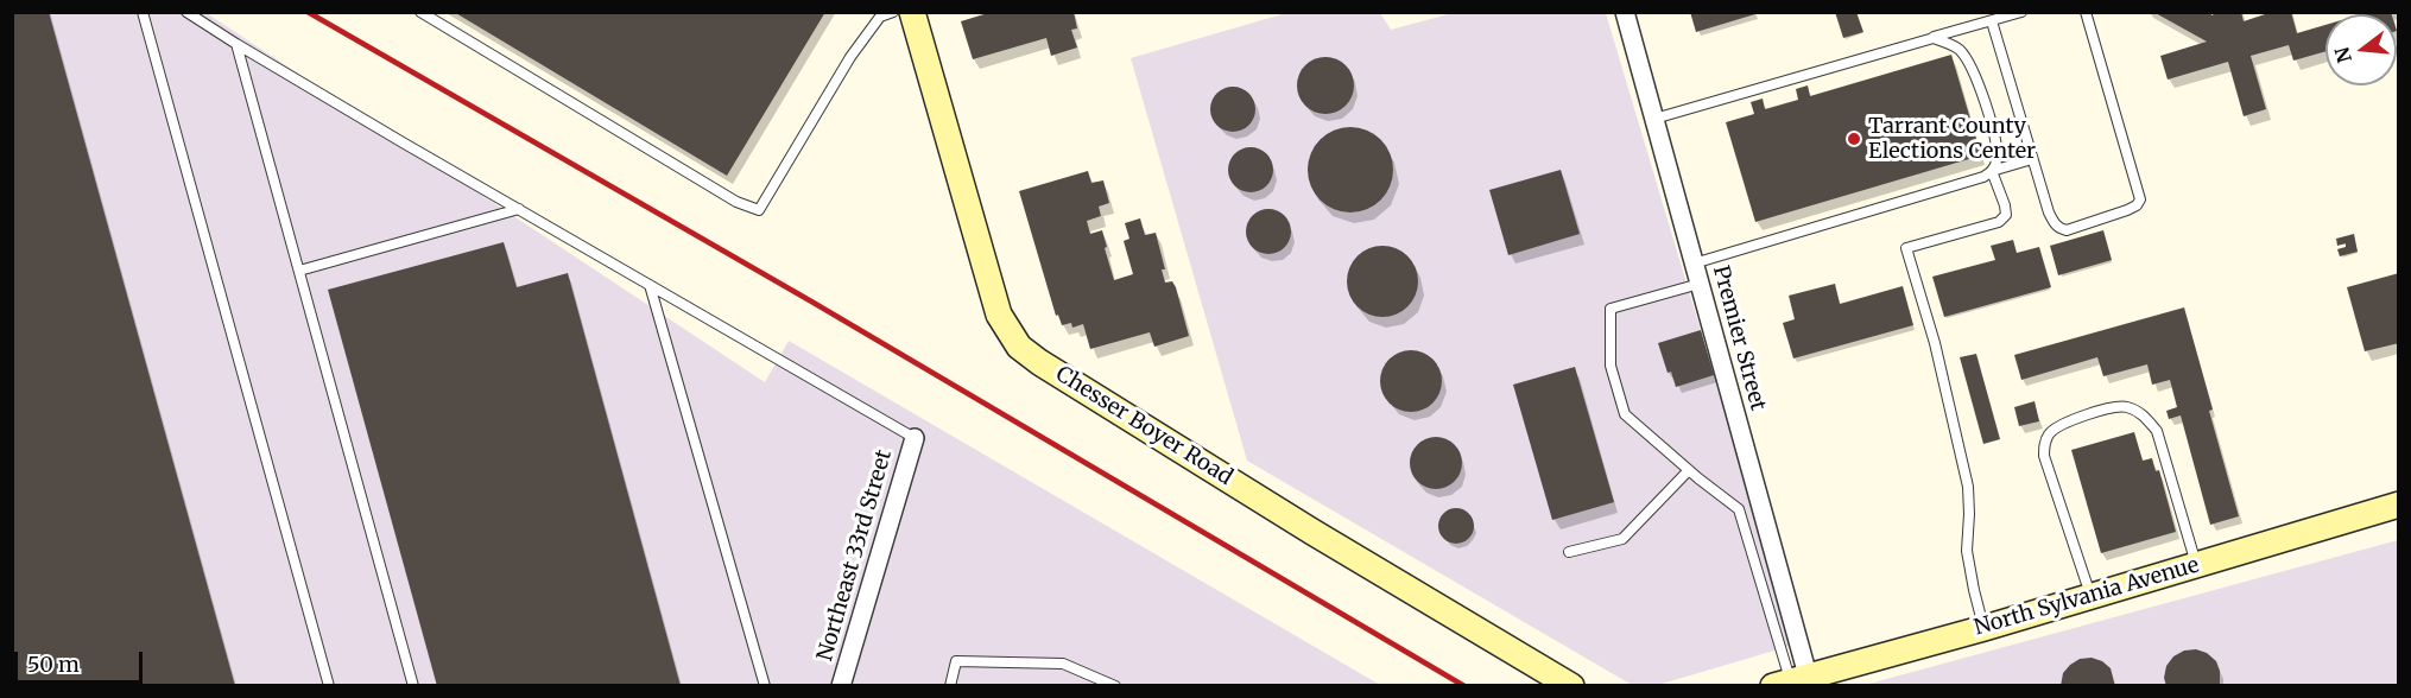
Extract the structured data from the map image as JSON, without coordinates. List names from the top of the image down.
{
  "streets": {
    "street": [
      "Premier Street",
      "Chesser Boyer Road",
      "Northeast 33rd Street",
      "North Sylvania Avenue"
    ]
  },
  "crossings": [
    ["Premier Street", "North Sylvania Avenue"]
  ],
  "places": ["Tarrant County Elections Center"],
  "scale_bar": "50 m",
  "north": "left"
}
